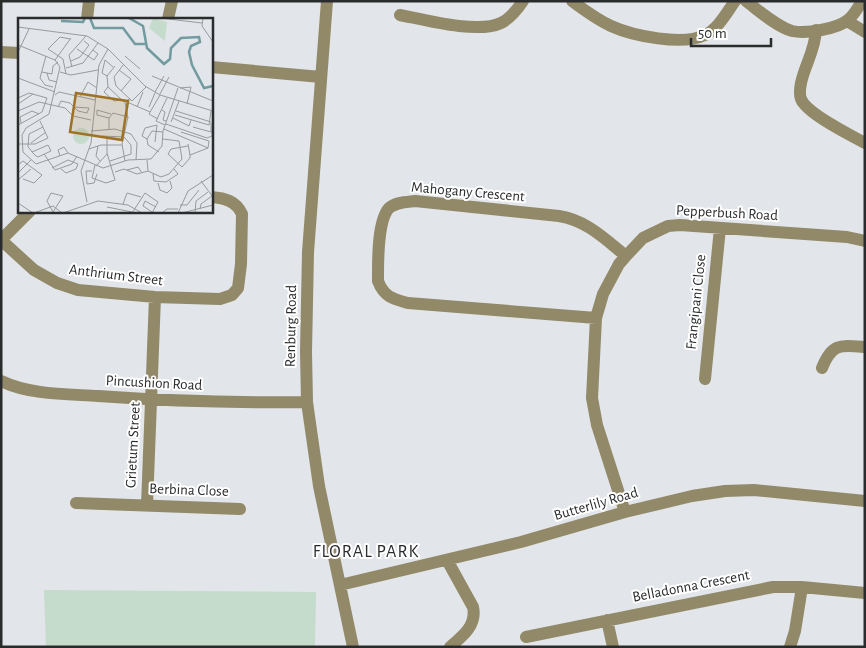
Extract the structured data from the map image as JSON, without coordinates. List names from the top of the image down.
{
  "streets": {
    "street": [
      "Mahogany Crescent",
      "Pepperbush Road",
      "Anthrium Street",
      "Frangipani Close",
      "Renburg Road",
      "Pincushion Road",
      "Grietum Street",
      "Berbina Close",
      "Butterlily Road",
      "Belladonna Crescent"
    ]
  },
  "crossings": [
    ["Mahogany Crescent", "Pepperbush Road"],
    ["Pepperbush Road", "Frangipani Close"],
    ["Pepperbush Road", "Butterlily Road"],
    ["Anthrium Street", "Grietum Street"],
    ["Renburg Road", "Pincushion Road"],
    ["Renburg Road", "Butterlily Road"],
    ["Pincushion Road", "Grietum Street"],
    ["Grietum Street", "Berbina Close"]
  ],
  "districts": ["FLORAL PARK"],
  "scale_bar": "50 m"
}
